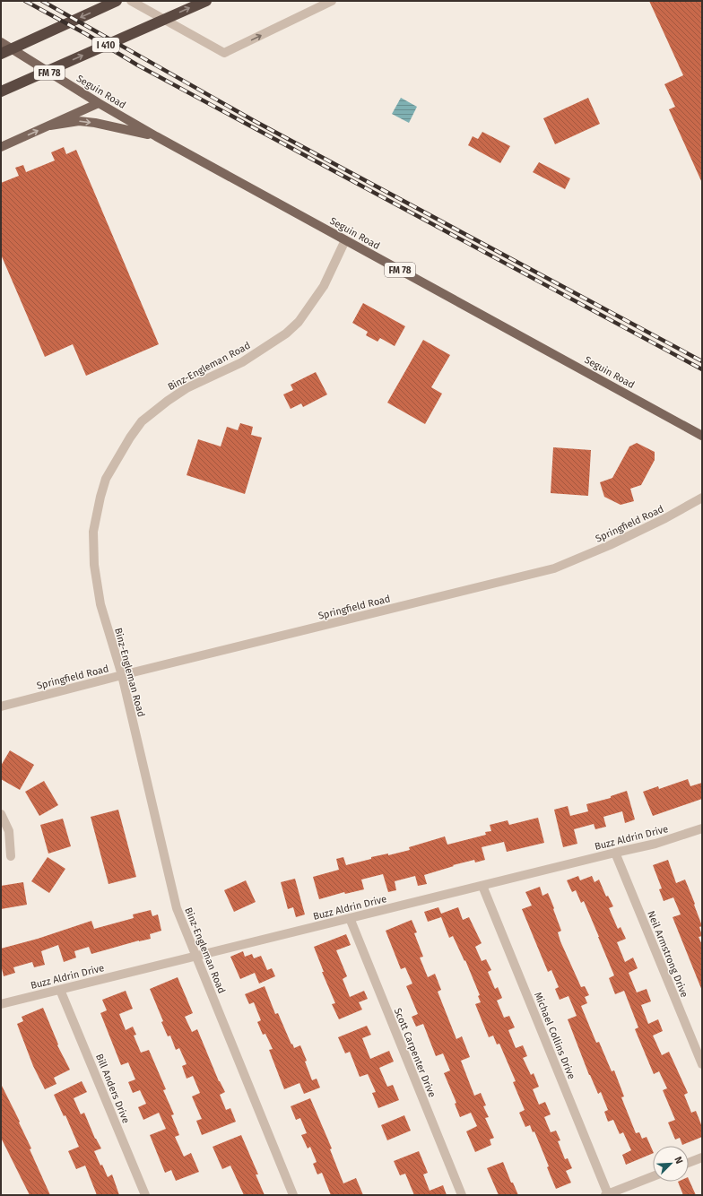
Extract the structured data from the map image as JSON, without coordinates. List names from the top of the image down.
{
  "streets": {
    "highway": ["I 410"],
    "main road": ["FM 78", "Seguin Road"],
    "street": [
      "Binz-Engleman Road",
      "Springfield Road",
      "Buzz Aldrin Drive",
      "Neil Armstrong Drive",
      "Michael Collins Drive",
      "Scott Carpenter Drive",
      "Bill Anders Drive"
    ]
  },
  "crossings": [
    ["Seguin Road", "Binz-Engleman Road"],
    ["Binz-Engleman Road", "Springfield Road"],
    ["Binz-Engleman Road", "Buzz Aldrin Drive"],
    ["Buzz Aldrin Drive", "Neil Armstrong Drive"],
    ["Buzz Aldrin Drive", "Michael Collins Drive"],
    ["Buzz Aldrin Drive", "Scott Carpenter Drive"],
    ["Buzz Aldrin Drive", "Bill Anders Drive"]
  ],
  "north": "top right"
}
